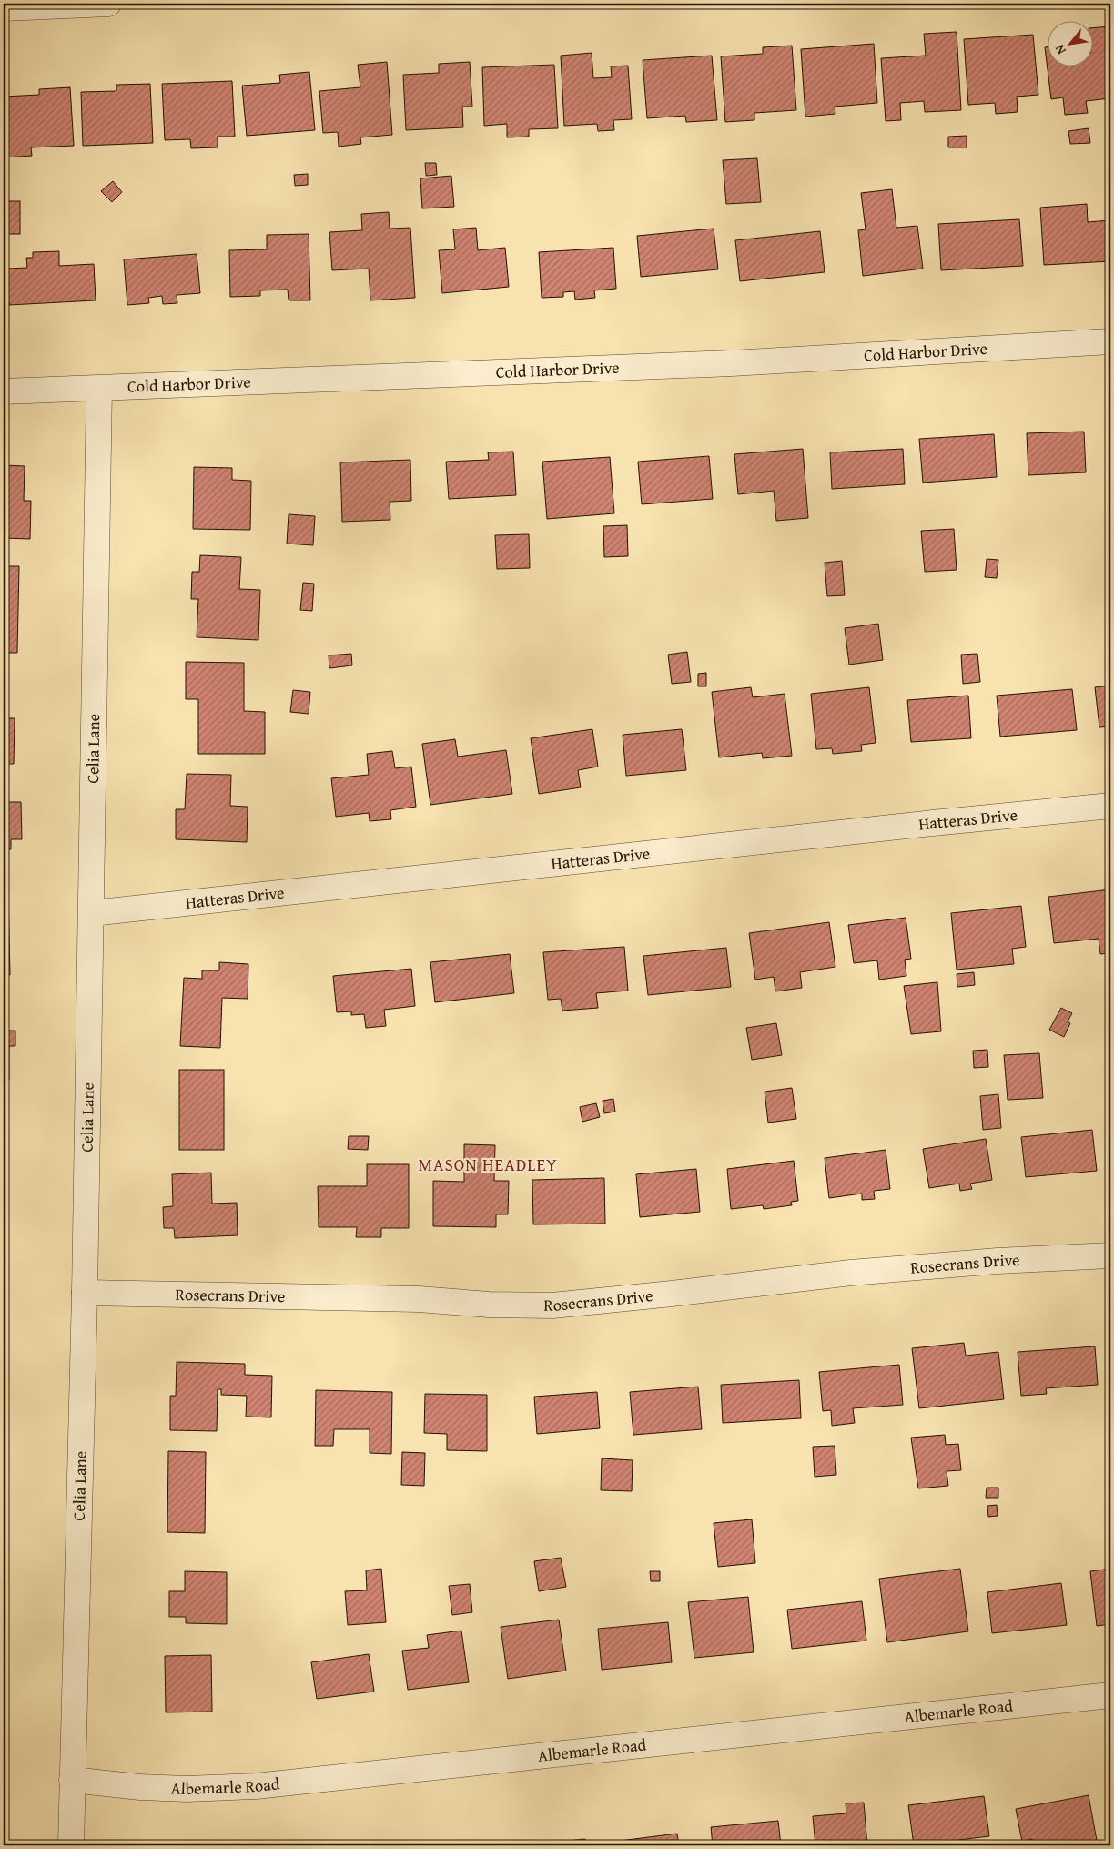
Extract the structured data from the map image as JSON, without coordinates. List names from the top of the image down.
{
  "streets": {
    "street": [
      "Cold Harbor Drive",
      "Celia Lane",
      "Hatteras Drive",
      "Rosecrans Drive",
      "Albemarle Road"
    ]
  },
  "crossings": [
    ["Cold Harbor Drive", "Celia Lane"],
    ["Celia Lane", "Hatteras Drive"],
    ["Celia Lane", "Rosecrans Drive"],
    ["Celia Lane", "Albemarle Road"]
  ],
  "districts": ["MASON HEADLEY"],
  "north": "bottom left"
}
